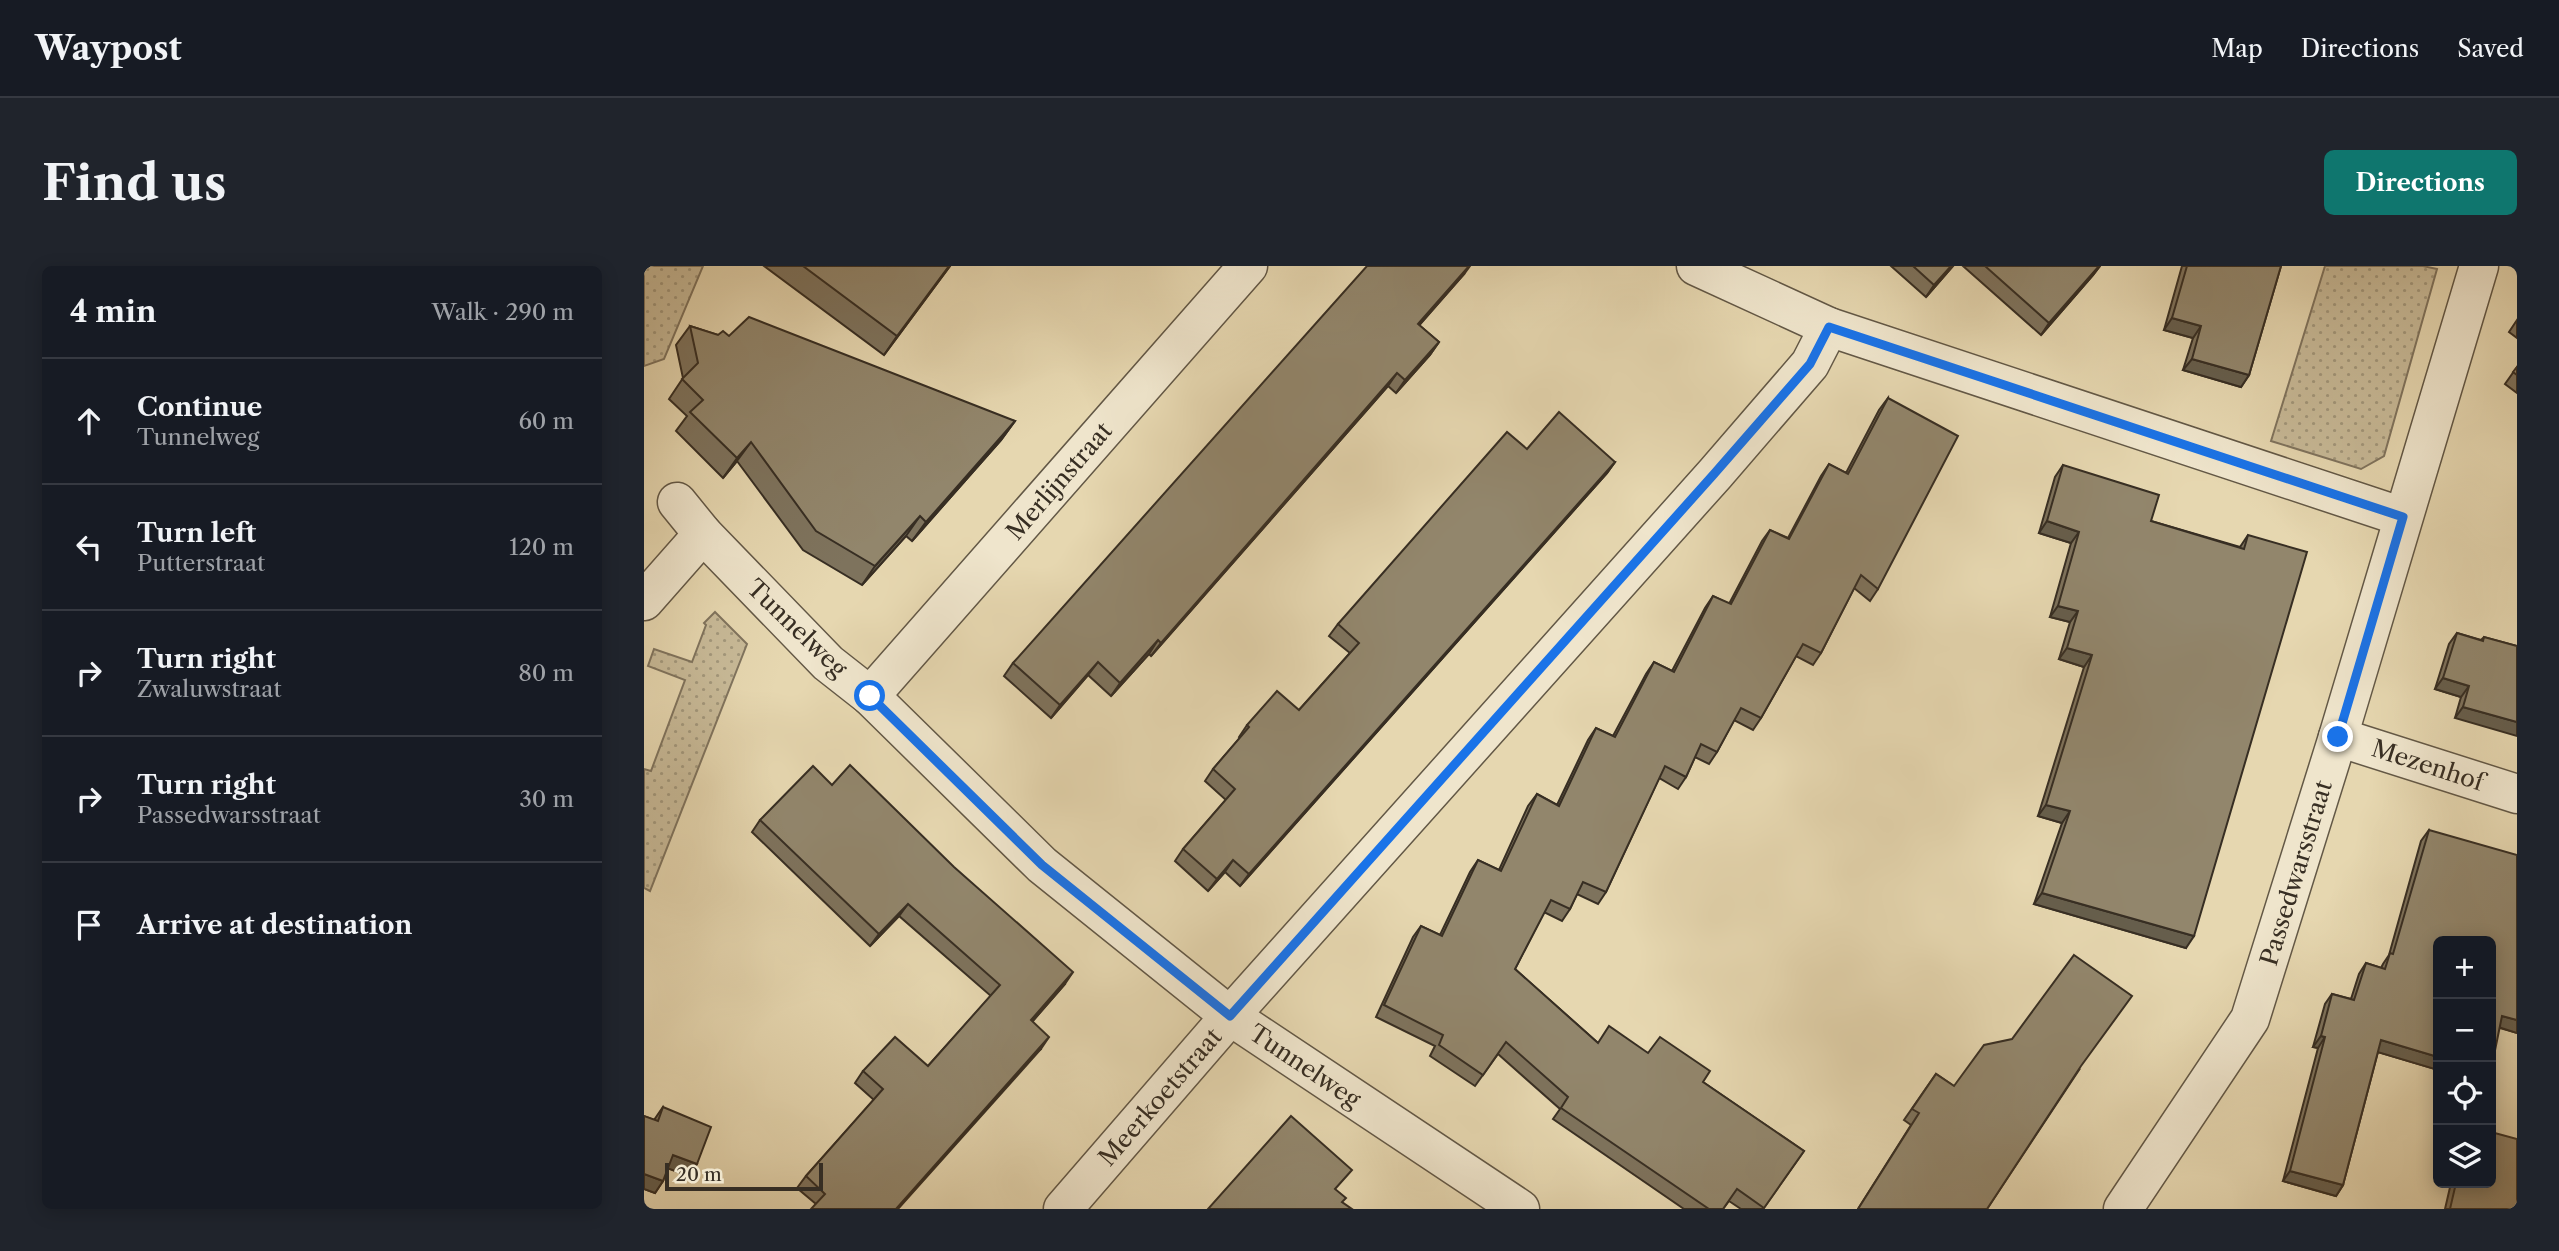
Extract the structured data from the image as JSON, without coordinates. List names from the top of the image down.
{
  "streets": {
    "street": [
      "Merlijnstraat",
      "Tunnelweg",
      "Mezenhof",
      "Passedwarsstraat",
      "Meerkoetstraat"
    ]
  },
  "crossings": [
    ["Merlijnstraat", "Tunnelweg"],
    ["Tunnelweg", "Meerkoetstraat"],
    ["Mezenhof", "Passedwarsstraat"]
  ],
  "scale_bar": "20 m",
  "page": {
    "header": "Waypost",
    "nav": ["Map", "Directions", "Saved"],
    "buttons": "Directions",
    "title": "Find us",
    "heading": ["4 min", "Walk · 290 m"],
    "list": [
      ["Continue", "Tunnelweg", "60 m"],
      ["Turn left", "Putterstraat", "120 m"],
      ["Turn right", "Zwaluwstraat", "80 m"],
      ["Turn right", "Passedwarsstraat", "30 m"],
      "Arrive at destination"
    ],
    "map_buttons": ["+", "−"],
    "scale": "20 m"
  }
}
